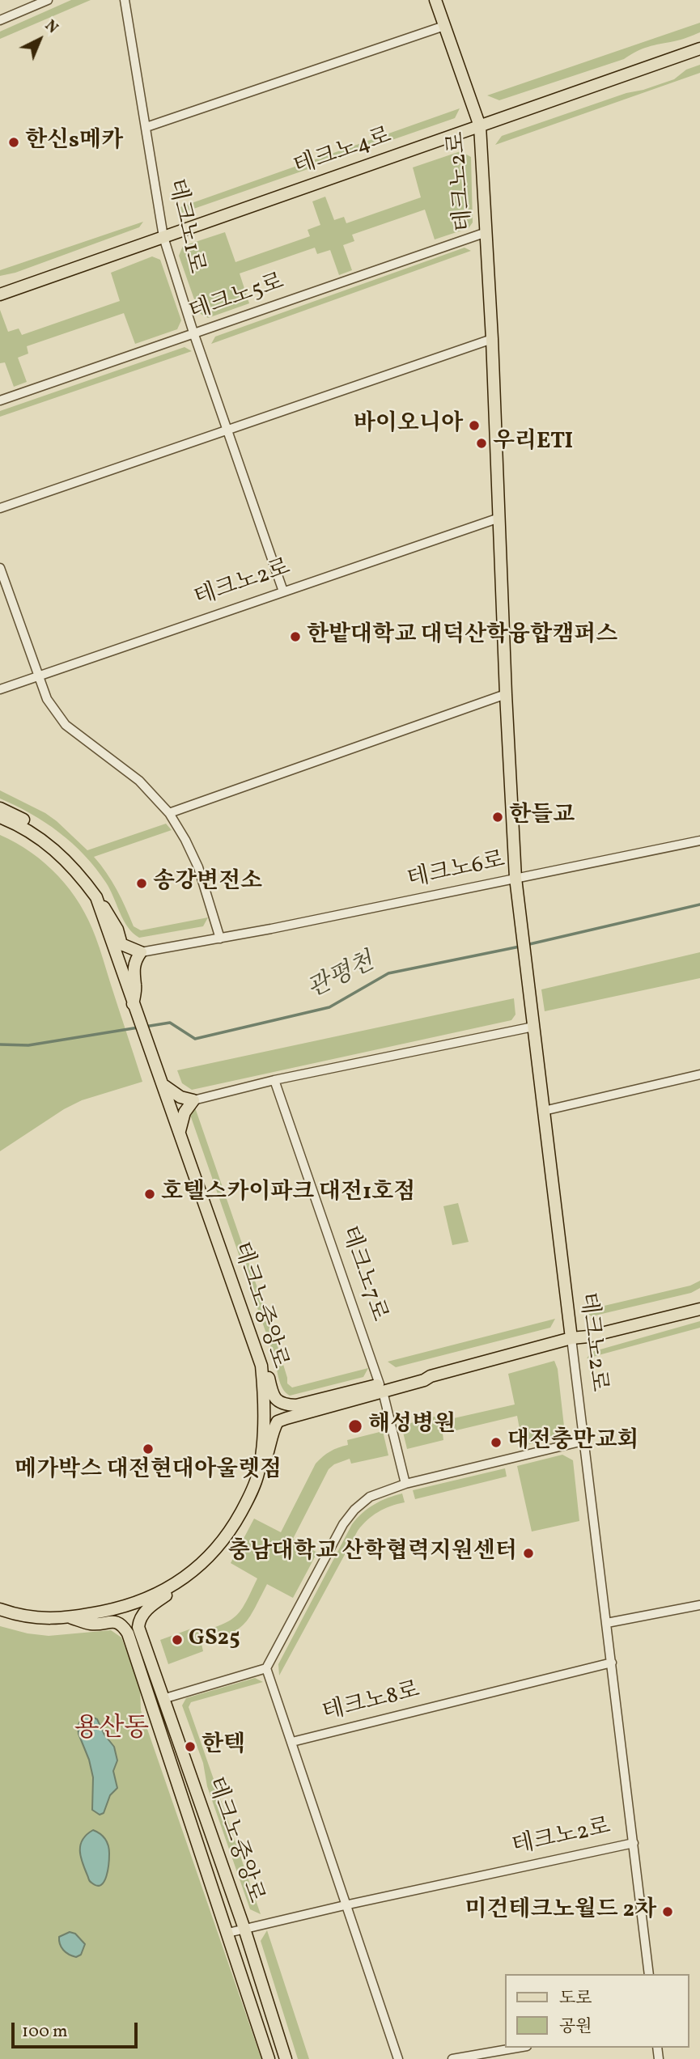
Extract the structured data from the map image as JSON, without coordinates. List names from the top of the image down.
{
  "streets": {
    "main road": ["테크노4로", "테크노2로", "테크노중앙로"],
    "street": [
      "테크노1로",
      "테크노5로",
      "테크노6로",
      "테크노7로",
      "테크노8로"
    ]
  },
  "crossings": [
    ["테크노4로", "테크노2로"],
    ["테크노4로", "테크노1로"],
    ["테크노2로", "테크노1로"],
    ["테크노2로", "테크노5로"],
    ["테크노2로", "테크노6로"],
    ["테크노2로", "테크노8로"],
    ["테크노1로", "테크노5로"]
  ],
  "districts": ["용산동"],
  "water": ["관평천"],
  "places": [
    "한신s메카",
    "바이오니아",
    "우리ETI",
    "한밭대학교 대덕산학융합캠퍼스",
    "한들교",
    "송강변전소",
    "호텔스카이파크 대전1호점",
    "해성병원",
    "대전충만교회",
    "메가박스 대전현대아울렛점",
    "충남대학교 산학협력지원센터",
    "GS25",
    "한텍",
    "미건테크노월드 2차"
  ],
  "legend": ["도로", "공원"],
  "scale_bar": "100 m",
  "north": "top right"
}
